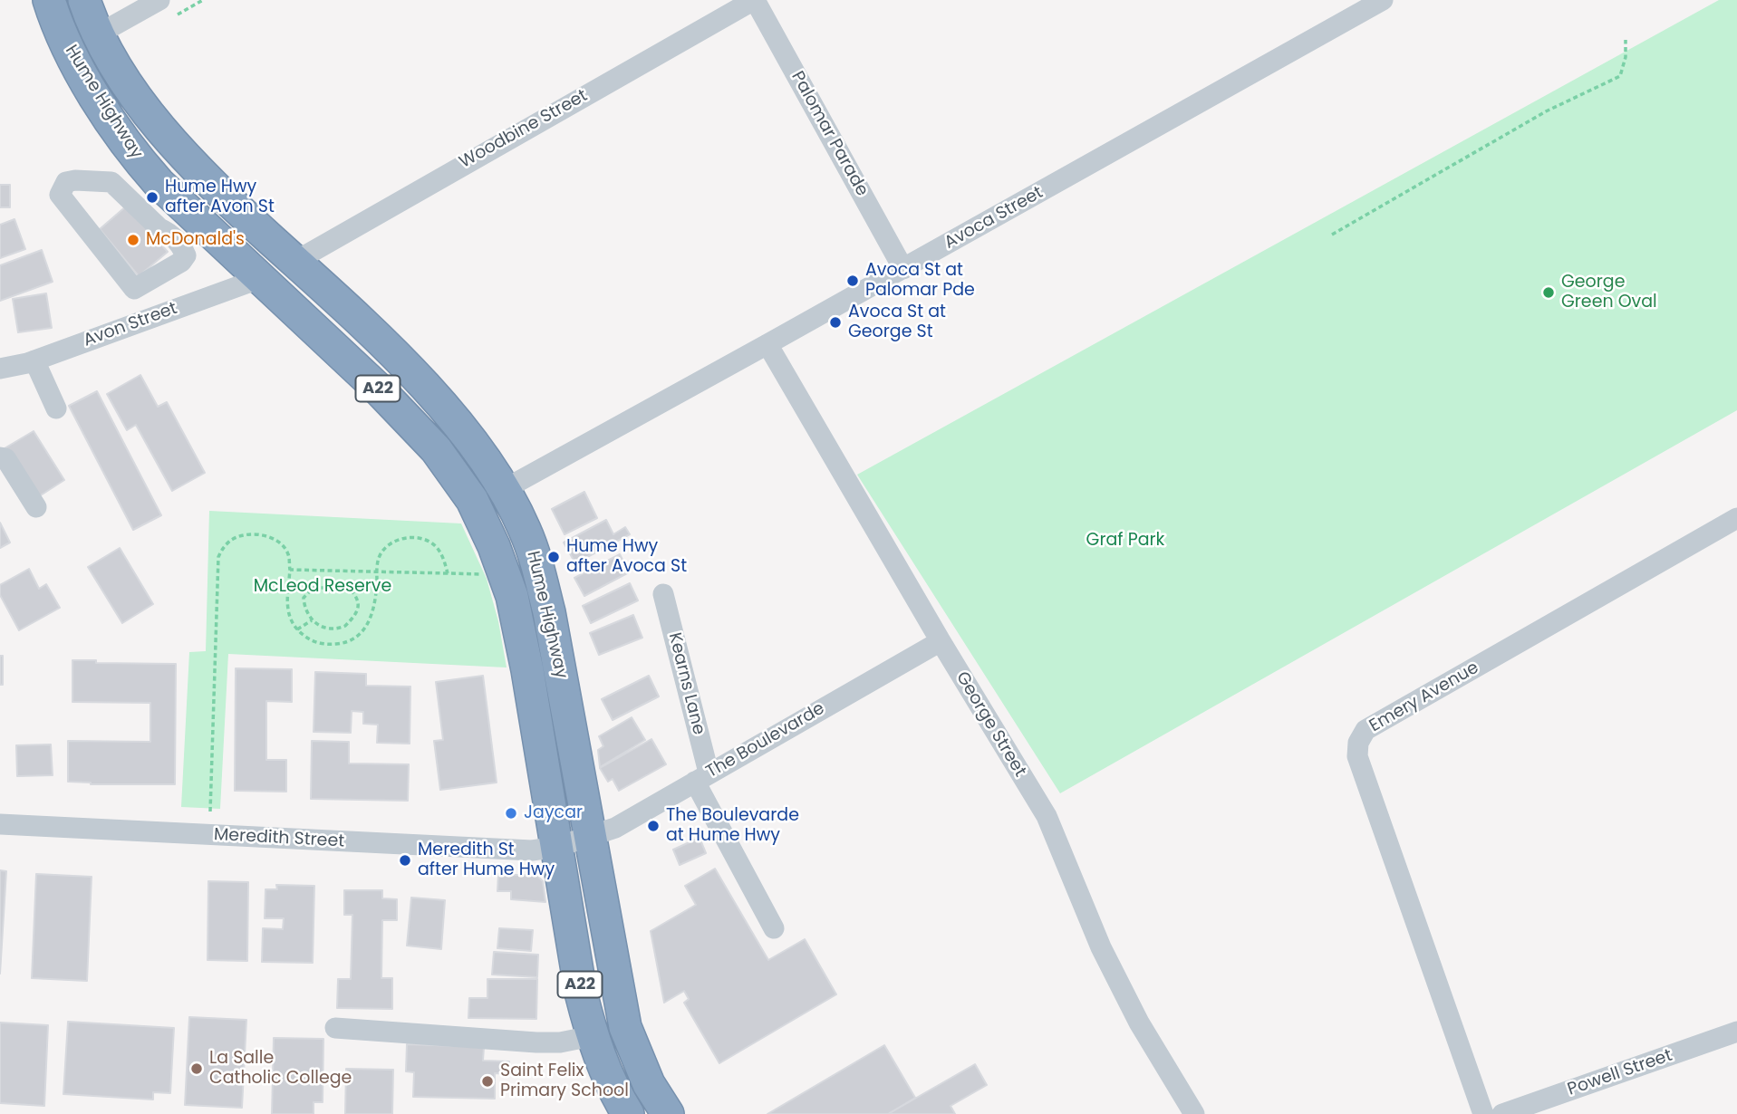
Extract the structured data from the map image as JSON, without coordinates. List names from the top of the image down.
{
  "streets": {
    "highway": ["Hume Highway", "A22"],
    "street": [
      "Woodbine Street",
      "Palomar Parade",
      "Avoca Street",
      "Avon Street",
      "Kearns Lane",
      "Emery Avenue",
      "George Street",
      "The Boulevarde",
      "Meredith Street",
      "Powell Street"
    ]
  },
  "crossings": [
    ["Hume Highway", "Woodbine Street"],
    ["Hume Highway", "Avoca Street"],
    ["Hume Highway", "Avon Street"],
    ["Hume Highway", "The Boulevarde"],
    ["Hume Highway", "Meredith Street"],
    ["Woodbine Street", "Palomar Parade"],
    ["Palomar Parade", "Avoca Street"],
    ["Avoca Street", "George Street"],
    ["Kearns Lane", "The Boulevarde"],
    ["George Street", "The Boulevarde"],
    ["The Boulevarde", "Meredith Street"]
  ],
  "parks": ["Graf Park", "McLeod Reserve"],
  "places": [
    "Hume Hwy after Avon St",
    "McDonald's",
    "Avoca St at Palomar Pde",
    "George Green Oval",
    "Avoca St at George St",
    "Hume Hwy after Avoca St",
    "Jaycar",
    "The Boulevarde at Hume Hwy",
    "Meredith St after Hume Hwy",
    "La Salle Catholic College",
    "Saint Felix Primary School"
  ]
}
